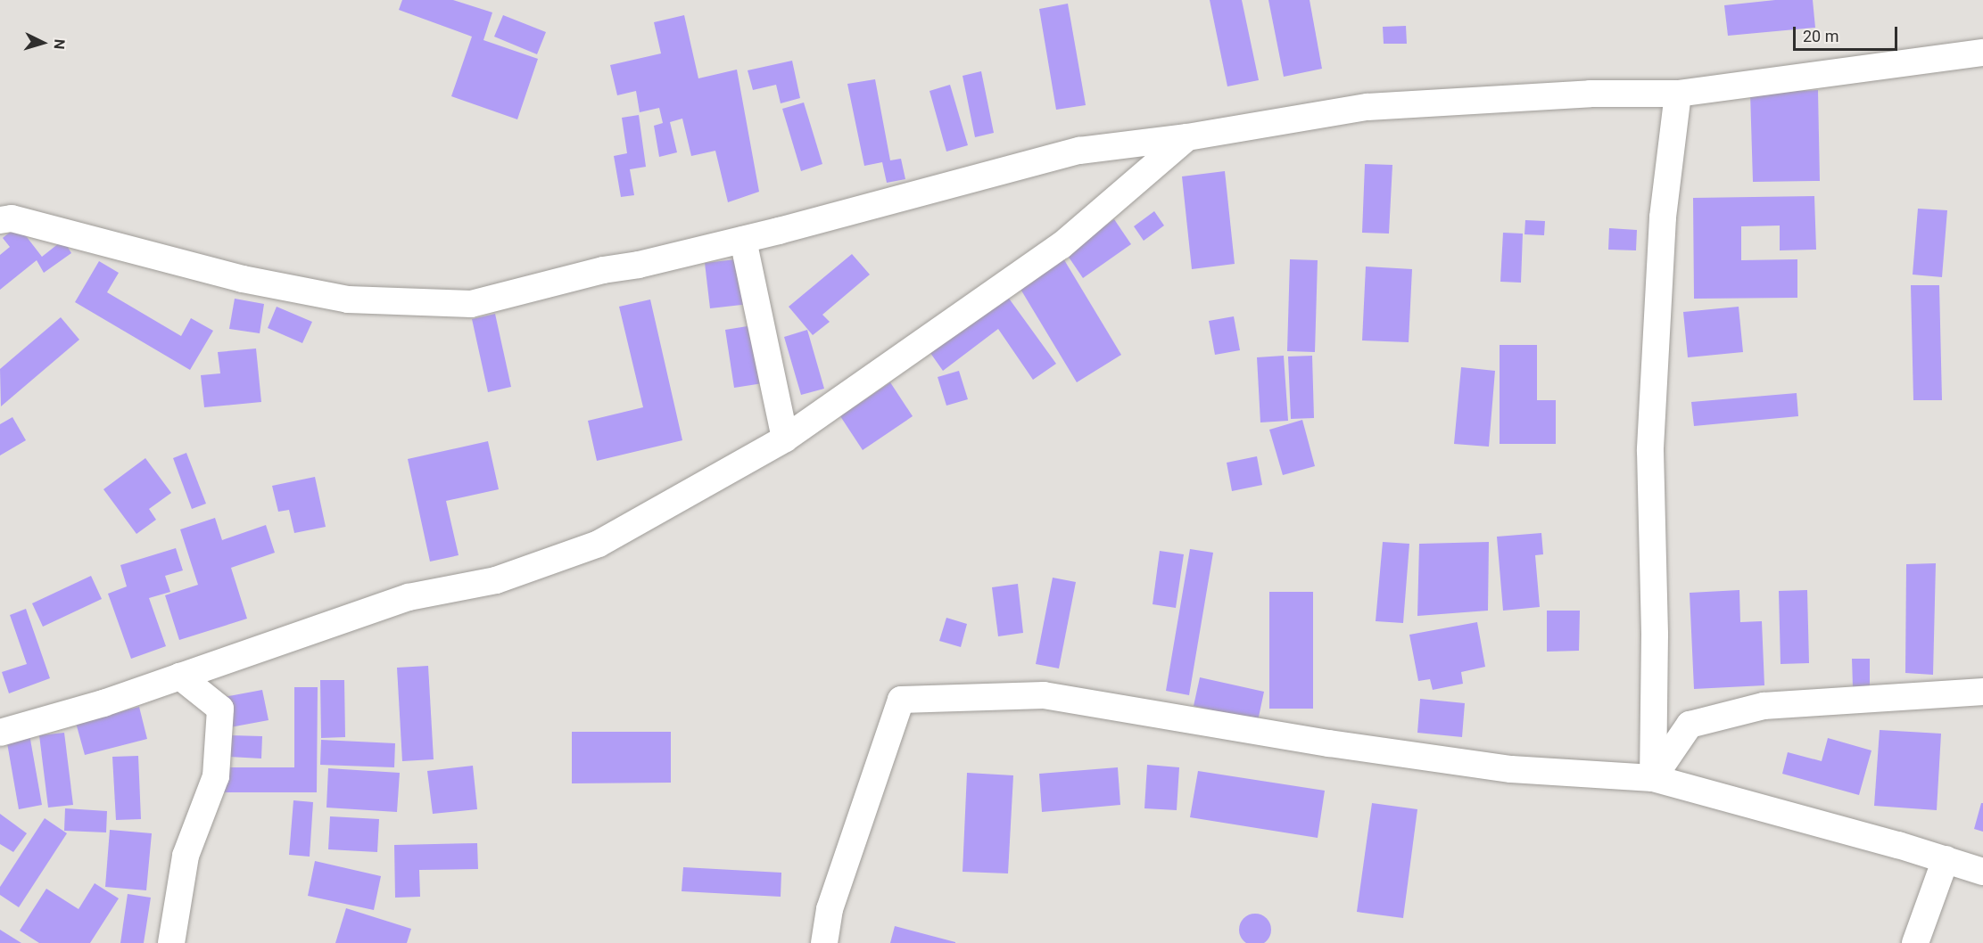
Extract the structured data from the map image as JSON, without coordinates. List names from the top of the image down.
{
  "scale_bar": "20 m",
  "north": "right"
}
